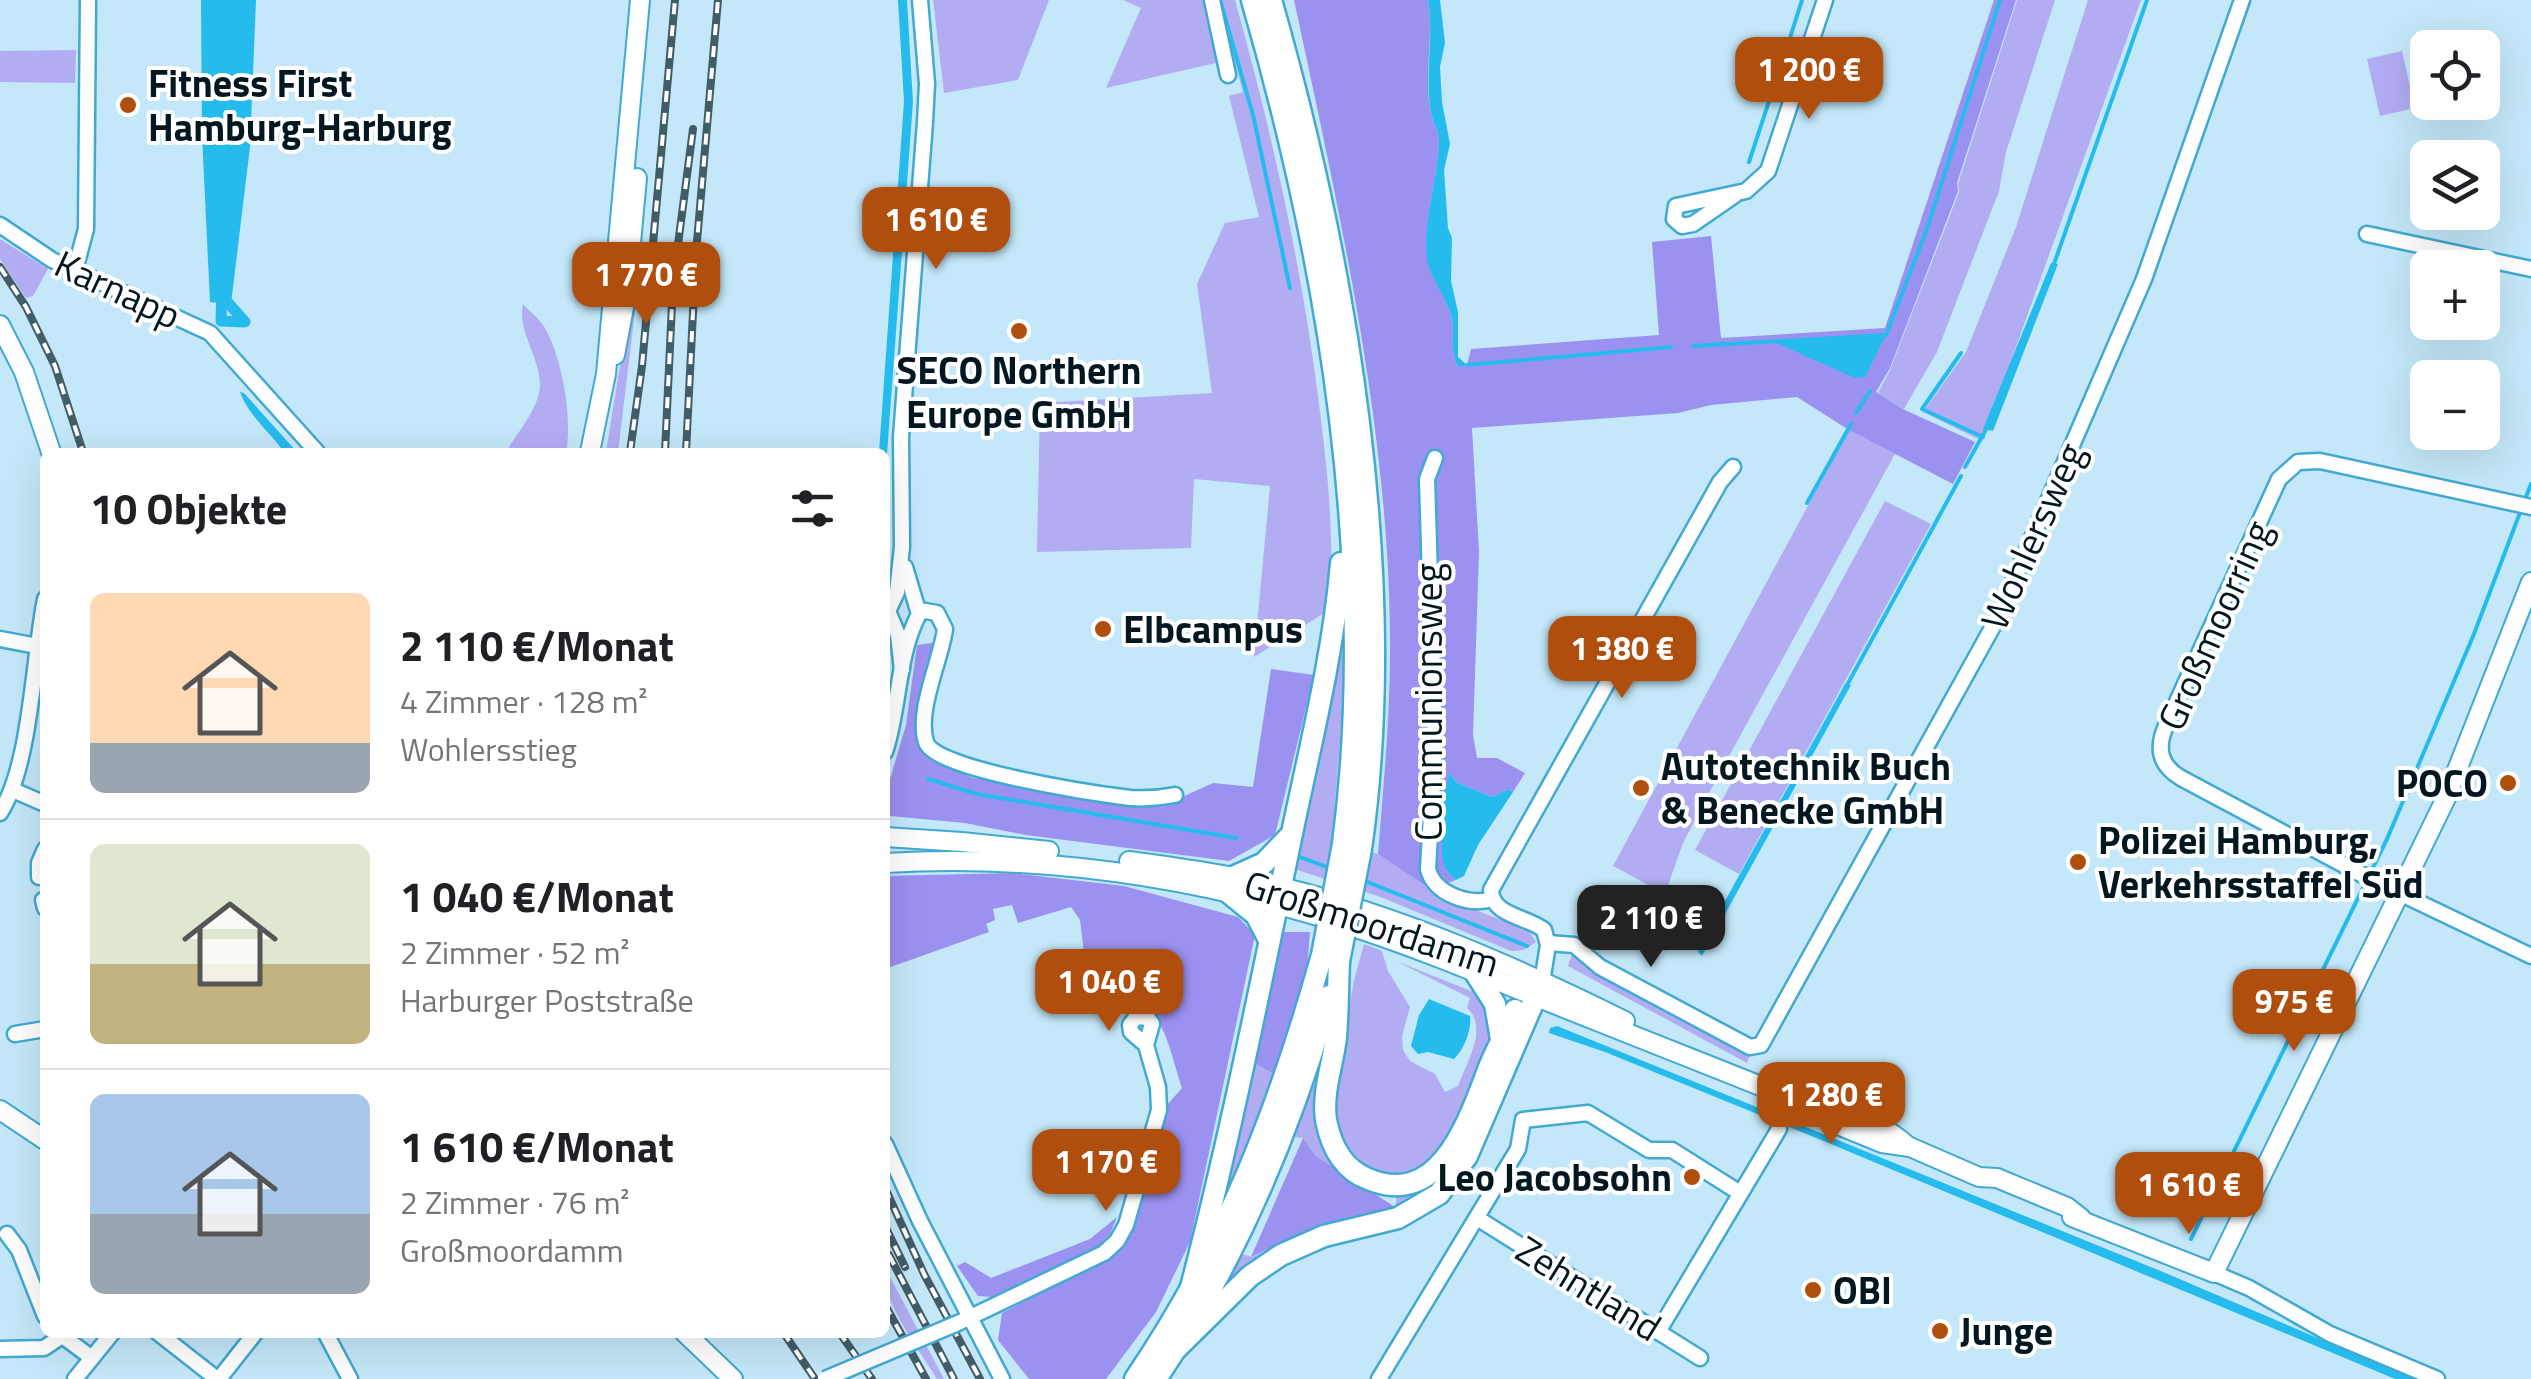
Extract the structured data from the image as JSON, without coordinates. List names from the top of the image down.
{
  "streets": {
    "main road": ["Großmoordamm"],
    "street": [
      "Karnapp",
      "Wohlersweg",
      "Großmoorring",
      "Communionsweg",
      "Zehntland"
    ]
  },
  "places": [
    "Fitness First Hamburg-Harburg",
    "SECO Northern Europe GmbH",
    "Elbcampus",
    "POCO",
    "Autotechnik Buch & Benecke GmbH",
    "Polizei Hamburg, Verkehrsstaffel Süd",
    "Leo Jacobsohn",
    "OBI",
    "Junge"
  ],
  "page": {
    "map_buttons": ["+", "−"],
    "price": [
      "1 200 €",
      "1 610 €",
      "1 770 €",
      "1 380 €",
      "2 110 €",
      "1 040 €",
      "975 €",
      "1 280 €",
      "1 170 €",
      "1 610 €"
    ],
    "heading": "10 Objekte",
    "list": [
      {
        "name": "2 110 €/Monat",
        "note": "4 Zimmer · 128 m² · Wohlersstieg"
      },
      {
        "name": "1 040 €/Monat",
        "note": "2 Zimmer · 52 m² · Harburger Poststraße"
      },
      {
        "name": "1 610 €/Monat",
        "note": "2 Zimmer · 76 m² · Großmoordamm"
      }
    ]
  }
}
